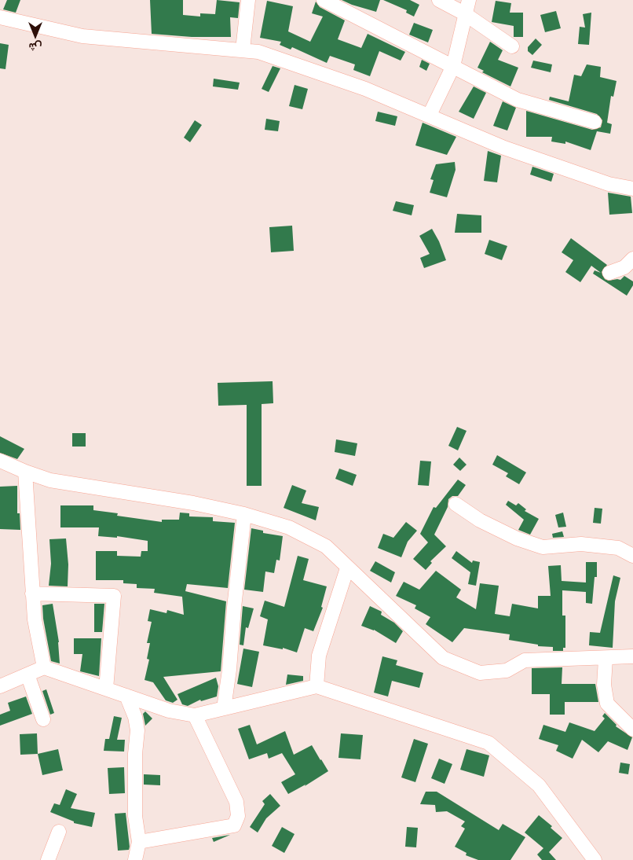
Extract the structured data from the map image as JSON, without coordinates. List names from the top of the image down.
{
  "north": "bottom"
}
